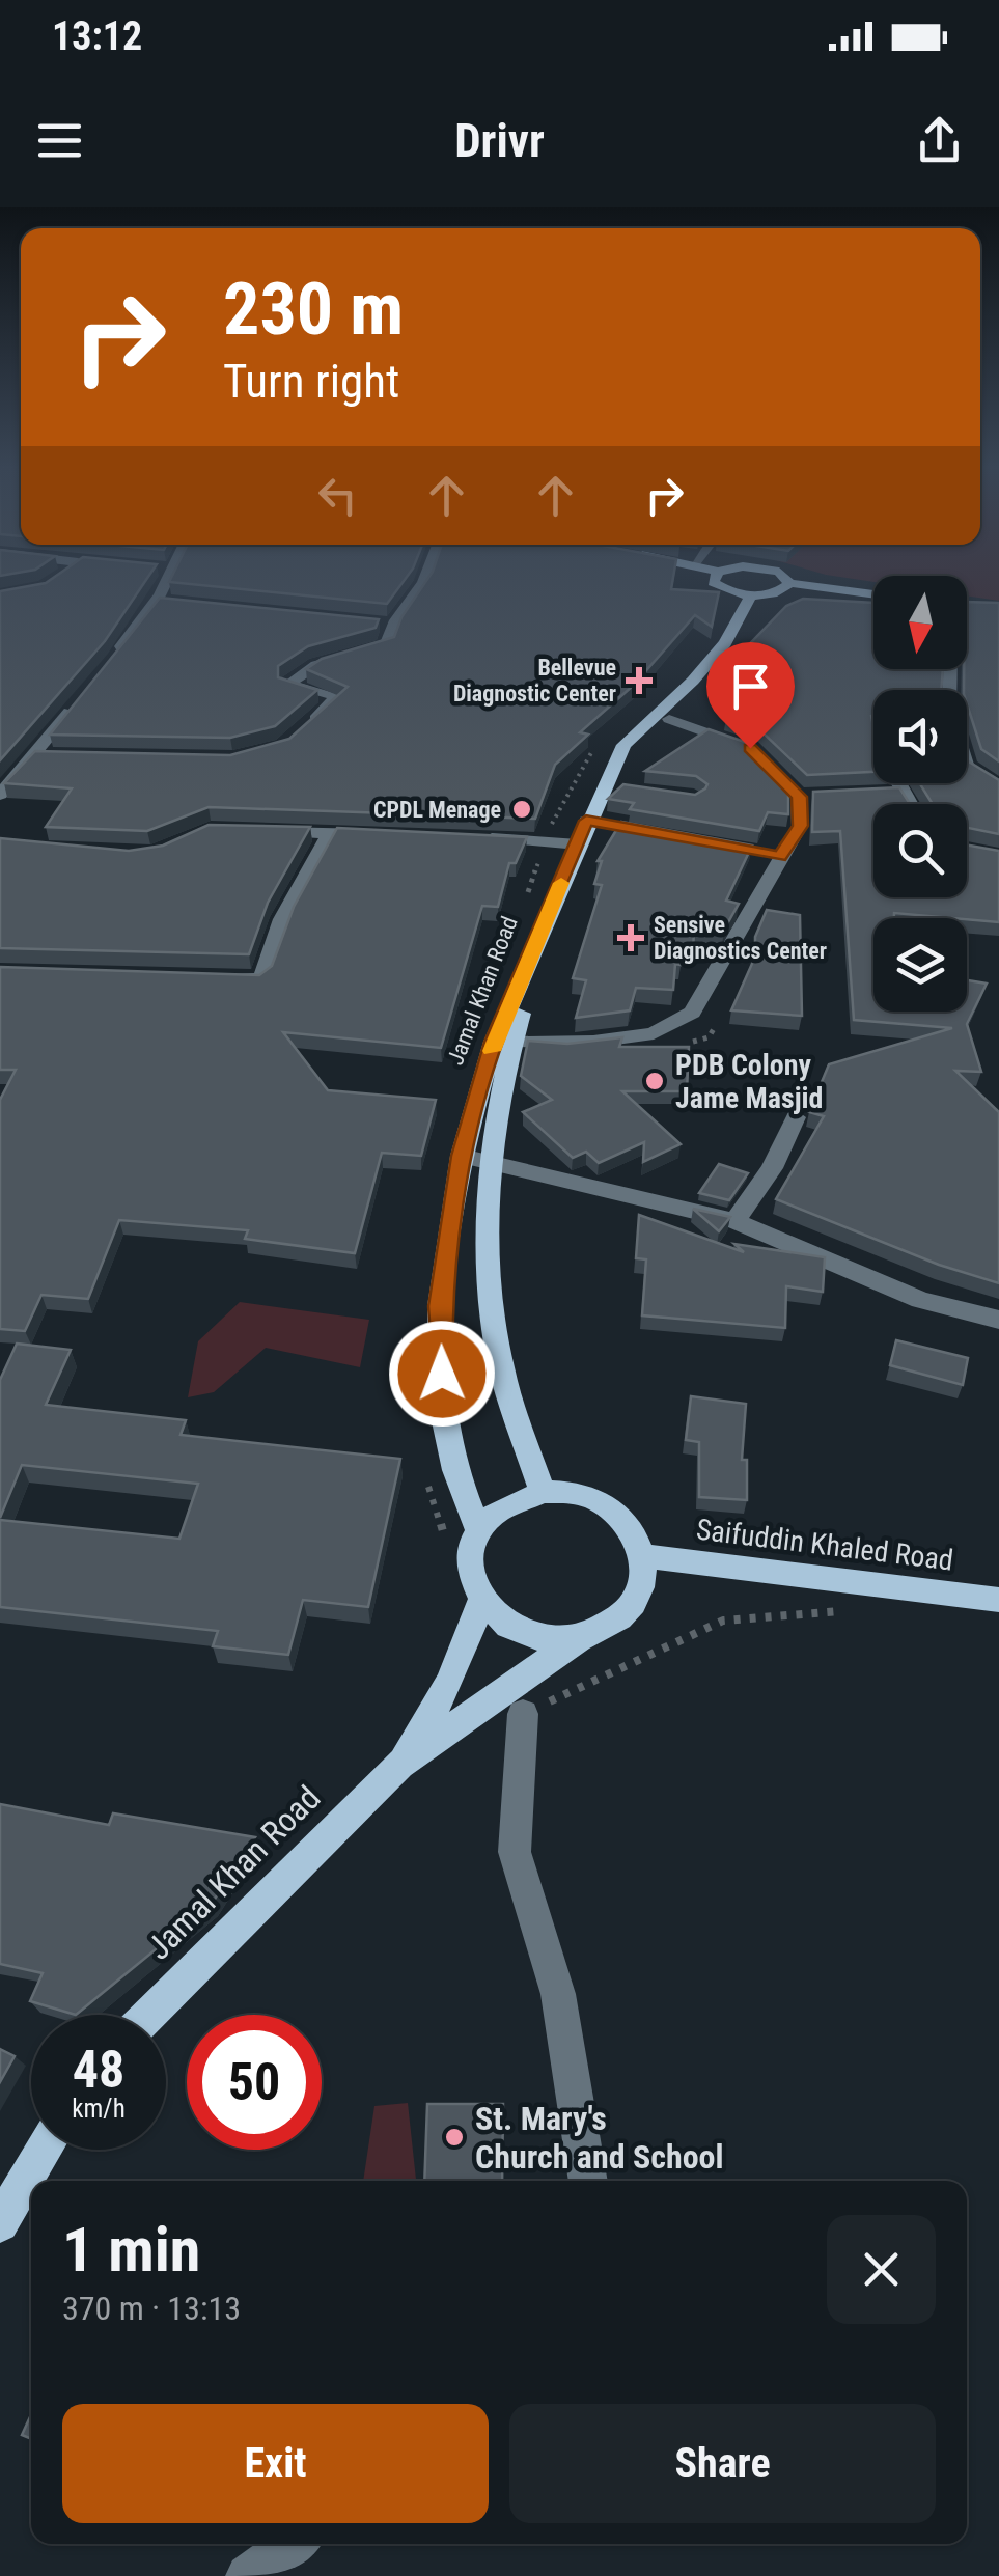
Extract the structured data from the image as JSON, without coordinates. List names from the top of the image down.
{
  "streets": {
    "main road": ["Jamal Khan Road", "Saifuddin Khaled Road"]
  },
  "crossings": [
    ["Jamal Khan Road", "Saifuddin Khaled Road"]
  ],
  "places": {
    "health": ["Bellevue Diagnostic Center", "Sensive Diagnostics Center"],
    "other": ["CPDL Menage", "PDB Colony Jame Masjid", "St. Mary's Church and School"]
  },
  "north": "bottom",
  "page": {
    "status": "13:12",
    "header": "Drivr",
    "turn": ["230 m", "Turn right"],
    "speed": "48 km/h",
    "limit": "50",
    "heading": ["1 min", "370 m · 13:13"],
    "buttons": ["Exit", "Share"]
  }
}
